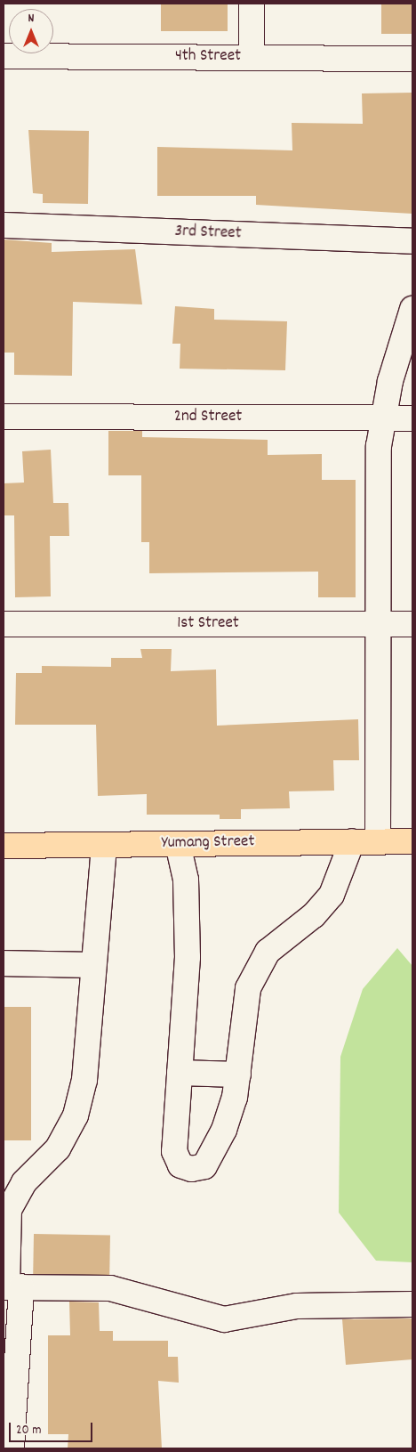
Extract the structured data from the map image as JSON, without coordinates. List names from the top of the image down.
{
  "streets": {
    "main road": ["Yumang Street"],
    "street": [
      "4th Street",
      "3rd Street",
      "2nd Street",
      "1st Street"
    ]
  },
  "scale_bar": "20 m",
  "north": "top"
}
